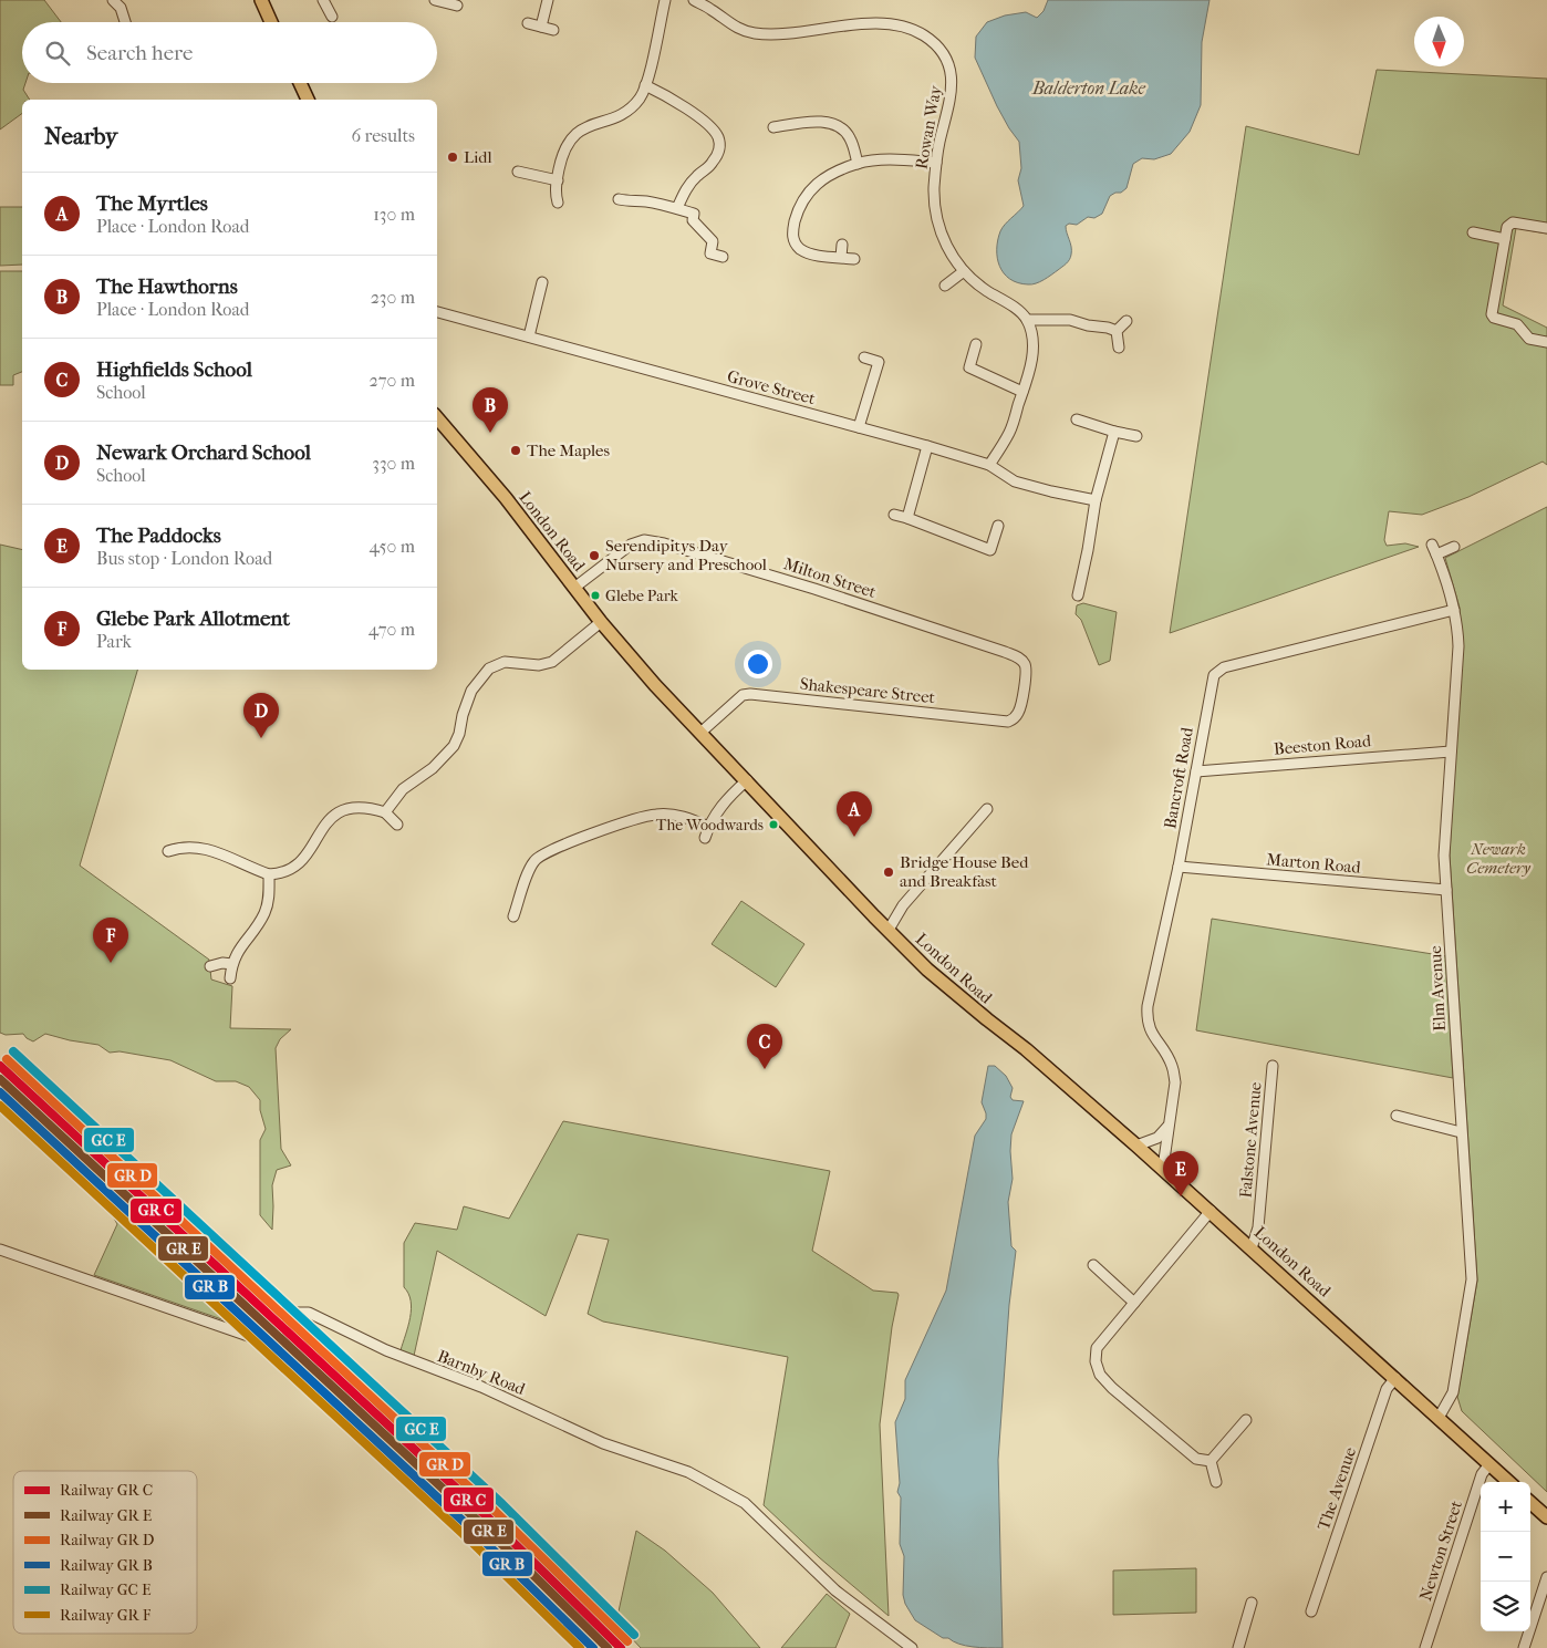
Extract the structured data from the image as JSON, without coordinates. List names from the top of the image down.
{
  "streets": {
    "main road": ["London Road"],
    "street": [
      "Rowan Way",
      "Grove Street",
      "Milton Street",
      "Shakespeare Street",
      "Beeston Road",
      "Bancroft Road",
      "Marton Road",
      "Elm Avenue",
      "Falstone Avenue",
      "Barnby Road",
      "The Avenue",
      "Newton Street"
    ]
  },
  "crossings": [
    ["London Road", "Milton Street"],
    ["London Road", "Shakespeare Street"],
    ["London Road", "Bancroft Road"],
    ["London Road", "Elm Avenue"],
    ["London Road", "Falstone Avenue"],
    ["London Road", "The Avenue"],
    ["London Road", "Newton Street"],
    ["Milton Street", "Shakespeare Street"],
    ["Beeston Road", "Bancroft Road"],
    ["Beeston Road", "Elm Avenue"],
    ["Bancroft Road", "Marton Road"],
    ["Bancroft Road", "Elm Avenue"],
    ["Marton Road", "Elm Avenue"]
  ],
  "water": ["Balderton Lake"],
  "parks": ["Newark Cemetery"],
  "places": [
    "Lidl",
    "The Maples",
    "Serendipitys Day Nursery and Preschool",
    "Glebe Park",
    "The Woodwards",
    "Bridge House Bed and Breakfast"
  ],
  "legend": [
    "Railway GR C",
    "Railway GR E",
    "Railway GR D",
    "Railway GR B",
    "Railway GC E",
    "Railway GR F"
  ],
  "north": "bottom",
  "page": {
    "search": "Search here",
    "heading": ["Nearby", "6 results"],
    "list": [
      {
        "mark": "A",
        "name": "The Myrtles",
        "note": "Place · London Road",
        "value": "130 m"
      },
      {
        "mark": "B",
        "name": "The Hawthorns",
        "note": "Place · London Road",
        "value": "230 m"
      },
      {
        "mark": "C",
        "name": "Highfields School",
        "note": "School",
        "value": "270 m"
      },
      {
        "mark": "D",
        "name": "Newark Orchard School",
        "note": "School",
        "value": "330 m"
      },
      {
        "mark": "E",
        "name": "The Paddocks",
        "note": "Bus stop · London Road",
        "value": "450 m"
      },
      {
        "mark": "F",
        "name": "Glebe Park Allotment",
        "note": "Park",
        "value": "470 m"
      }
    ],
    "pins": [
      "B",
      "D",
      "A",
      "F",
      "C",
      "E"
    ],
    "map_buttons": ["+", "−"]
  }
}
